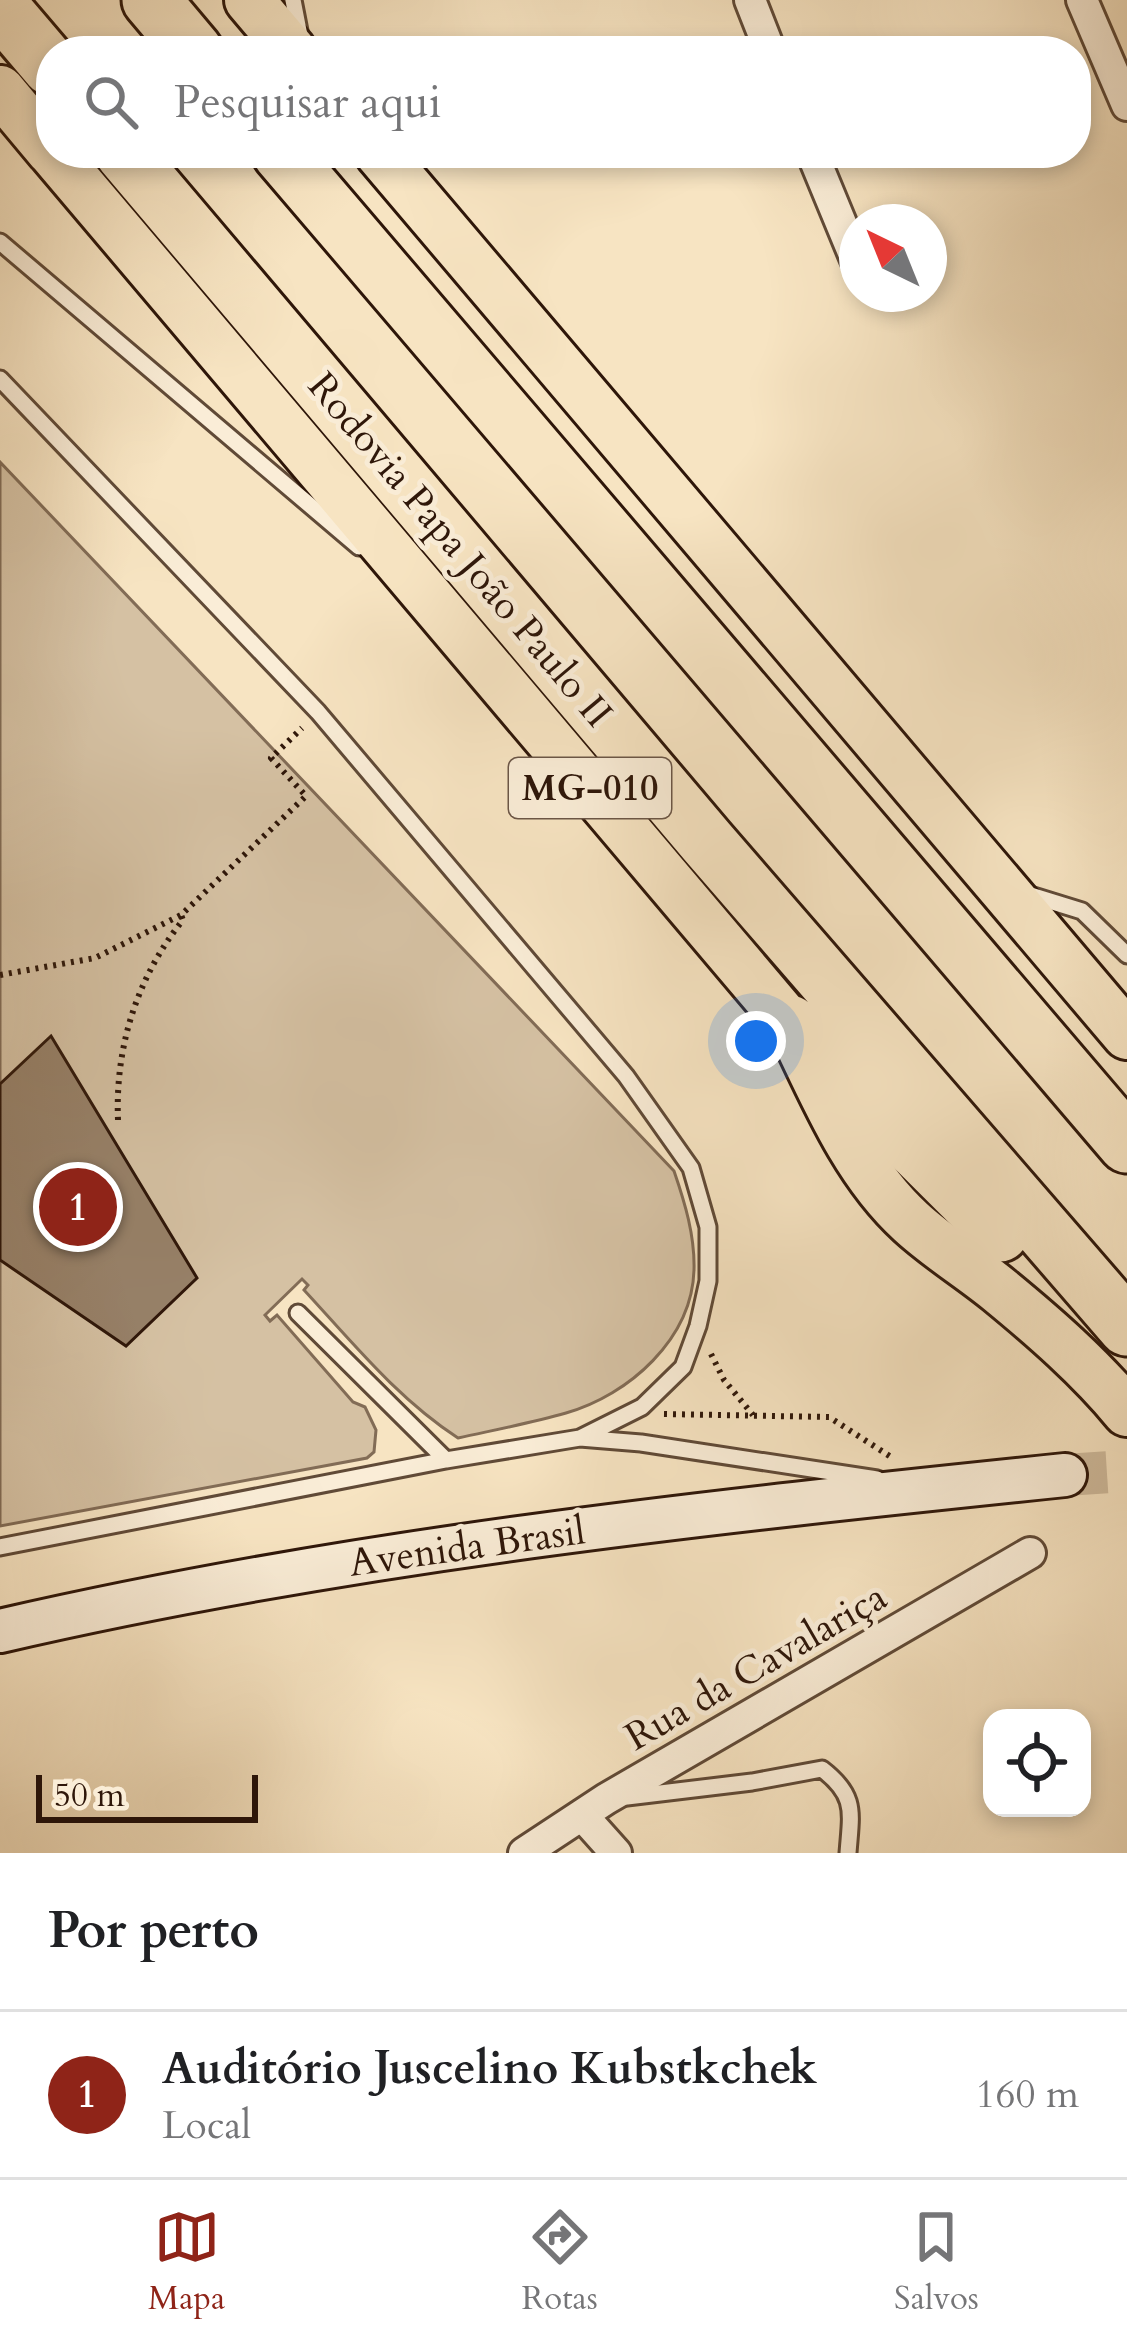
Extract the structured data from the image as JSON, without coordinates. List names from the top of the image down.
{
  "streets": {
    "highway": ["Rodovia Papa João Paulo II", "MG-010"],
    "street": ["Avenida Brasil", "Rua da Cavalariça"]
  },
  "scale_bar": "50 m",
  "north": "top left",
  "page": {
    "search": "Pesquisar aqui",
    "pins": "1",
    "scale": "50 m",
    "heading": "Por perto",
    "list": [
      {
        "mark": "1",
        "name": "Auditório Juscelino Kubstkchek",
        "note": "Local",
        "value": "160 m"
      }
    ],
    "nav": ["Mapa", "Rotas", "Salvos"]
  }
}
